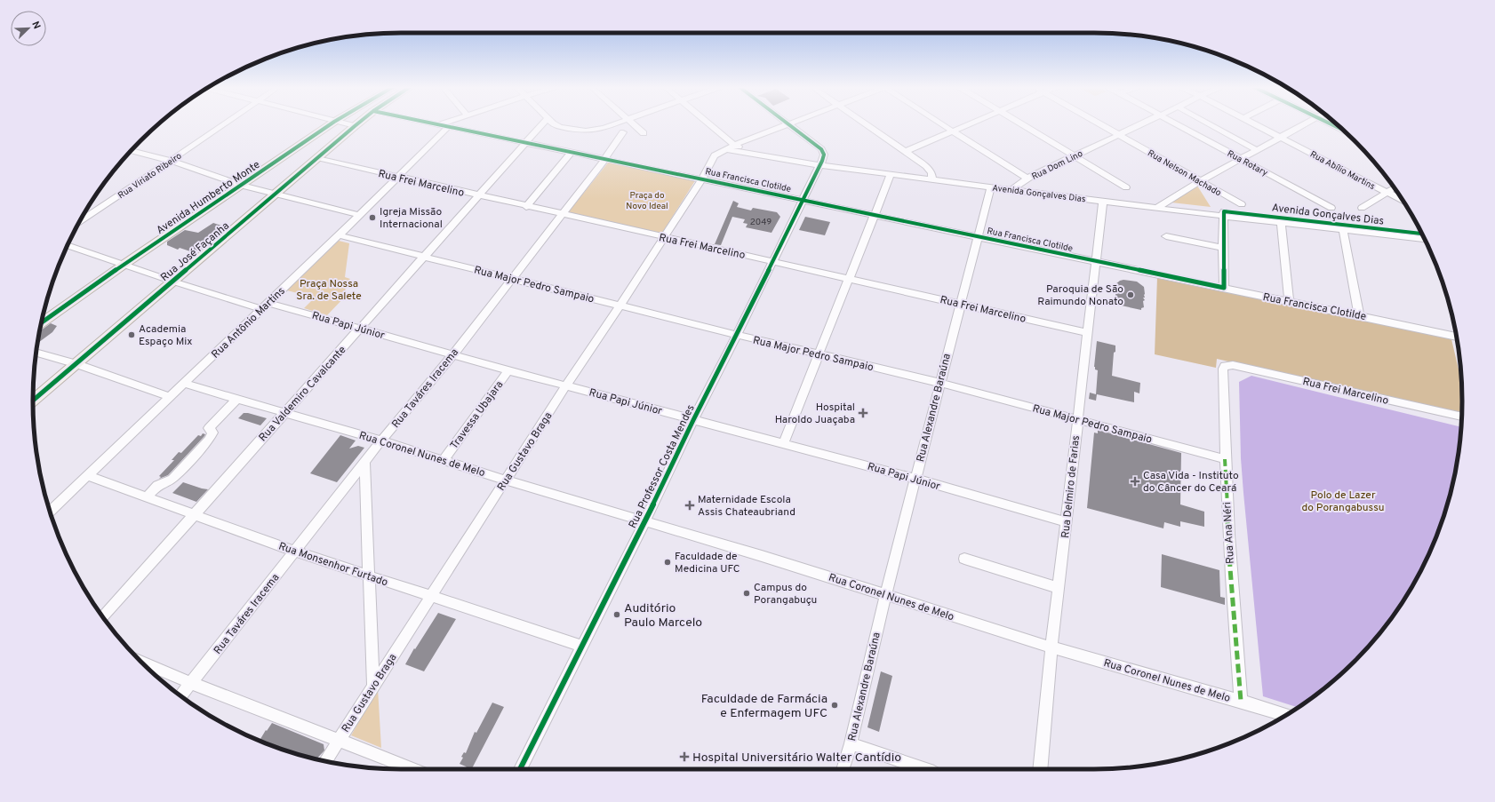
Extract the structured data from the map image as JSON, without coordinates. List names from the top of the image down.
{
  "streets": {
    "main road": ["Avenida Humberto Monte", "Rua José Façanha"],
    "street": [
      "Rua Rotary",
      "Rua Dom Lino",
      "Rua Abílio Martins",
      "Rua Nelson Machado",
      "Rua Viriato Ribeiro",
      "Rua Francisca Clotilde",
      "Rua Frei Marcelino",
      "Avenida Gonçalves Dias",
      "Rua Major Pedro Sampaio",
      "Rua Antônio Martins",
      "Rua Papi Júnior",
      "Rua Taváres Iracema",
      "Rua Valdemiro Cavalcante",
      "Rua Alexandre Baraúna",
      "Travessa Ubajara",
      "Rua Gustavo Braga",
      "Rua Coronel Nunes de Melo",
      "Rua Professor Costa Mendes",
      "Rua Delmiro de Farias",
      "Rua Ana Néri",
      "Rua Monsenhor Furtado"
    ]
  },
  "crossings": [
    ["Rua Dom Lino", "Rua Nelson Machado"],
    ["Rua Dom Lino", "Avenida Gonçalves Dias"],
    ["Rua Francisca Clotilde", "Rua Antônio Martins"],
    ["Rua Francisca Clotilde", "Rua Taváres Iracema"],
    ["Rua Francisca Clotilde", "Rua Valdemiro Cavalcante"],
    ["Rua Francisca Clotilde", "Rua Alexandre Baraúna"],
    ["Rua Francisca Clotilde", "Rua Gustavo Braga"],
    ["Rua Francisca Clotilde", "Rua Professor Costa Mendes"],
    ["Rua Francisca Clotilde", "Rua Delmiro de Farias"],
    ["Rua Frei Marcelino", "Rua José Façanha"],
    ["Rua Frei Marcelino", "Rua Antônio Martins"],
    ["Rua Frei Marcelino", "Rua Taváres Iracema"],
    ["Rua Frei Marcelino", "Rua Valdemiro Cavalcante"],
    ["Rua Frei Marcelino", "Rua Alexandre Baraúna"],
    ["Rua Frei Marcelino", "Rua Gustavo Braga"],
    ["Rua Frei Marcelino", "Rua Professor Costa Mendes"],
    ["Rua Frei Marcelino", "Rua Delmiro de Farias"],
    ["Rua Frei Marcelino", "Rua Ana Néri"],
    ["Avenida Gonçalves Dias", "Rua Alexandre Baraúna"],
    ["Avenida Gonçalves Dias", "Rua Gustavo Braga"],
    ["Avenida Gonçalves Dias", "Rua Professor Costa Mendes"],
    ["Avenida Gonçalves Dias", "Rua Delmiro de Farias"],
    ["Avenida Humberto Monte", "Rua Papi Júnior"],
    ["Rua José Façanha", "Rua Papi Júnior"],
    ["Rua Major Pedro Sampaio", "Rua Antônio Martins"],
    ["Rua Major Pedro Sampaio", "Rua Taváres Iracema"],
    ["Rua Major Pedro Sampaio", "Rua Valdemiro Cavalcante"],
    ["Rua Major Pedro Sampaio", "Rua Alexandre Baraúna"],
    ["Rua Major Pedro Sampaio", "Rua Gustavo Braga"],
    ["Rua Major Pedro Sampaio", "Rua Professor Costa Mendes"],
    ["Rua Major Pedro Sampaio", "Rua Delmiro de Farias"],
    ["Rua Major Pedro Sampaio", "Rua Ana Néri"],
    ["Rua Antônio Martins", "Rua Papi Júnior"],
    ["Rua Antônio Martins", "Rua Coronel Nunes de Melo"],
    ["Rua Antônio Martins", "Rua Monsenhor Furtado"],
    ["Rua Papi Júnior", "Rua Taváres Iracema"],
    ["Rua Papi Júnior", "Rua Valdemiro Cavalcante"],
    ["Rua Papi Júnior", "Rua Alexandre Baraúna"],
    ["Rua Papi Júnior", "Travessa Ubajara"],
    ["Rua Papi Júnior", "Rua Gustavo Braga"],
    ["Rua Papi Júnior", "Rua Professor Costa Mendes"],
    ["Rua Papi Júnior", "Rua Delmiro de Farias"],
    ["Rua Taváres Iracema", "Rua Coronel Nunes de Melo"],
    ["Rua Taváres Iracema", "Rua Monsenhor Furtado"],
    ["Rua Valdemiro Cavalcante", "Rua Coronel Nunes de Melo"],
    ["Rua Valdemiro Cavalcante", "Rua Monsenhor Furtado"],
    ["Rua Alexandre Baraúna", "Rua Coronel Nunes de Melo"],
    ["Travessa Ubajara", "Rua Coronel Nunes de Melo"],
    ["Rua Gustavo Braga", "Rua Coronel Nunes de Melo"],
    ["Rua Gustavo Braga", "Rua Monsenhor Furtado"],
    ["Rua Coronel Nunes de Melo", "Rua Professor Costa Mendes"],
    ["Rua Coronel Nunes de Melo", "Rua Delmiro de Farias"],
    ["Rua Coronel Nunes de Melo", "Rua Ana Néri"],
    ["Rua Professor Costa Mendes", "Rua Monsenhor Furtado"]
  ],
  "parks": ["Praça do Novo Ideal", "Praça Nossa Sra. de Salete", "Polo de Lazer do Porangabussu"],
  "places": {
    "other": [
      "Igreja Missão Internacional",
      "Paroquia de São Raimundo Nonato",
      "Academia Espaço Mix",
      "Faculdade de Medicina UFC",
      "Campus do Porangabuçu",
      "Auditório Paulo Marcelo",
      "Faculdade de Farmácia e Enfermagem UFC"
    ],
    "health": [
      "Hospital Haroldo Juaçaba",
      "Casa Vida - Instituto do Câncer do Ceará",
      "Maternidade Escola Assis Chateaubriand",
      "Hospital Universitário Walter Cantídio"
    ]
  },
  "house_numbers": ["2049"],
  "north": "top right"
}
